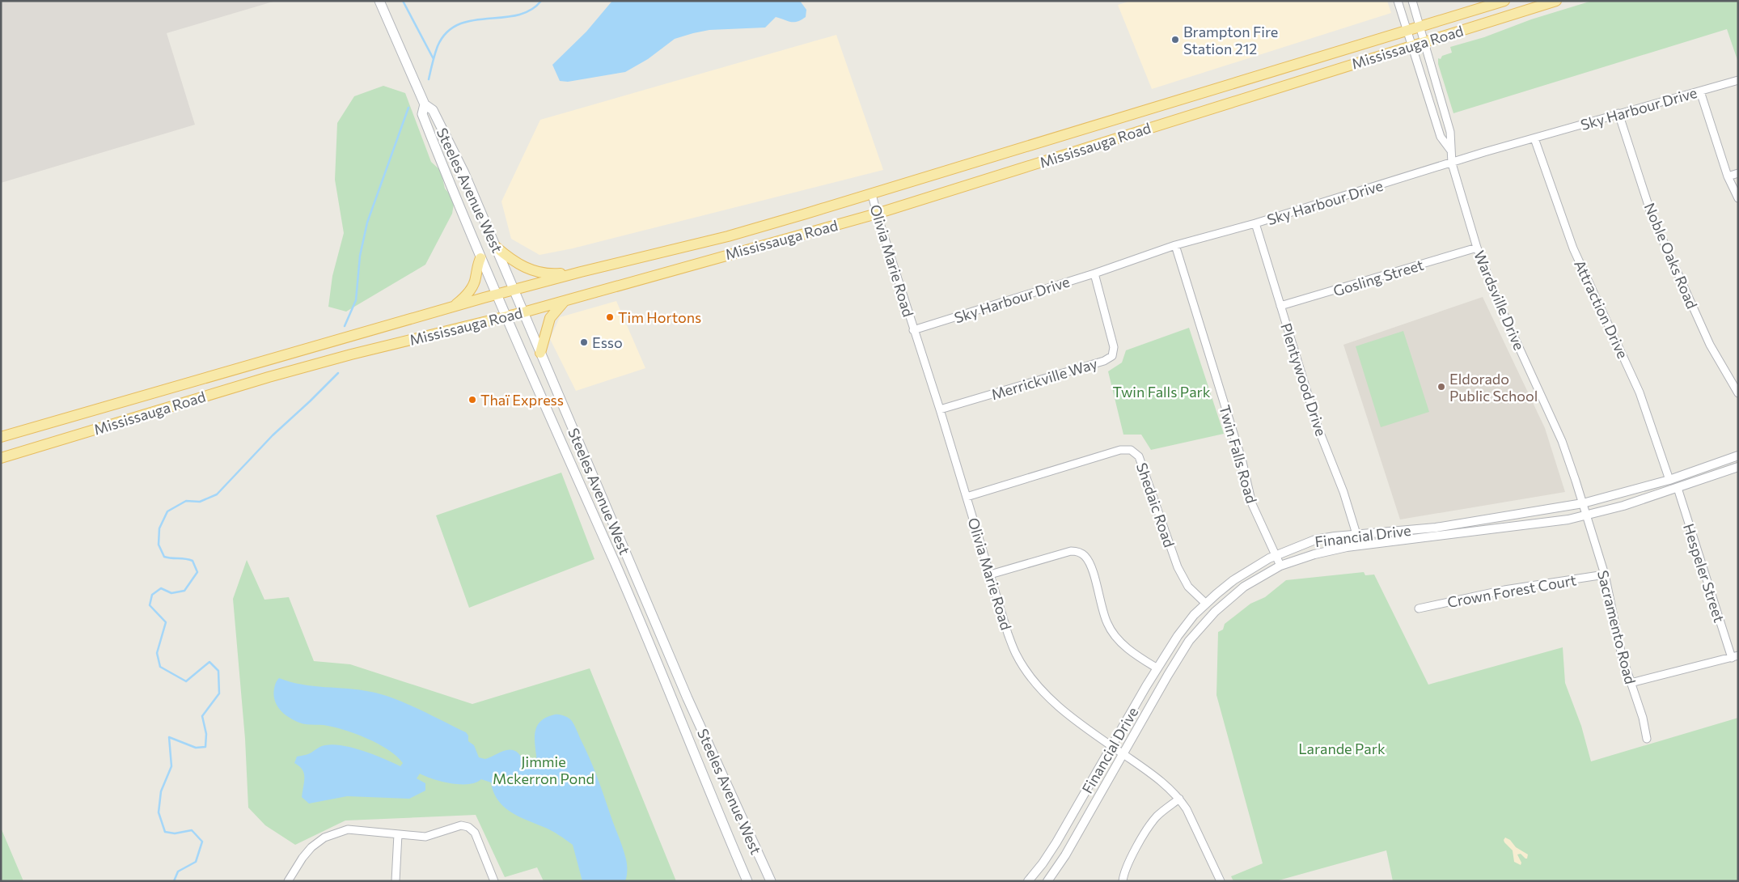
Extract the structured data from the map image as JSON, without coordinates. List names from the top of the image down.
{
  "streets": {
    "main road": ["Mississauga Road", "Steeles Avenue West"],
    "street": [
      "Sky Harbour Drive",
      "Noble Oaks Road",
      "Olivia Marie Road",
      "Gosling Street",
      "Wardsville Drive",
      "Attraction Drive",
      "Merrickville Way",
      "Plentywood Drive",
      "Twin Falls Road",
      "Shedaic Road",
      "Financial Drive",
      "Hespeler Street",
      "Crown Forest Court",
      "Sacramento Road"
    ]
  },
  "crossings": [
    ["Mississauga Road", "Steeles Avenue West"],
    ["Mississauga Road", "Olivia Marie Road"],
    ["Mississauga Road", "Wardsville Drive"],
    ["Sky Harbour Drive", "Noble Oaks Road"],
    ["Sky Harbour Drive", "Olivia Marie Road"],
    ["Sky Harbour Drive", "Wardsville Drive"],
    ["Sky Harbour Drive", "Attraction Drive"],
    ["Sky Harbour Drive", "Merrickville Way"],
    ["Sky Harbour Drive", "Plentywood Drive"],
    ["Sky Harbour Drive", "Twin Falls Road"],
    ["Olivia Marie Road", "Merrickville Way"],
    ["Olivia Marie Road", "Shedaic Road"],
    ["Olivia Marie Road", "Financial Drive"],
    ["Gosling Street", "Wardsville Drive"],
    ["Gosling Street", "Plentywood Drive"],
    ["Wardsville Drive", "Financial Drive"],
    ["Wardsville Drive", "Sacramento Road"],
    ["Attraction Drive", "Financial Drive"],
    ["Plentywood Drive", "Financial Drive"],
    ["Twin Falls Road", "Financial Drive"],
    ["Shedaic Road", "Financial Drive"],
    ["Financial Drive", "Hespeler Street"],
    ["Financial Drive", "Sacramento Road"],
    ["Crown Forest Court", "Sacramento Road"]
  ],
  "parks": ["Twin Falls Park", "Larande Park", "Jimmie Mckerron Pond"],
  "places": [
    "Brampton Fire Station 212",
    "Tim Hortons",
    "Esso",
    "Eldorado Public School",
    "Thaï Express"
  ]
}
